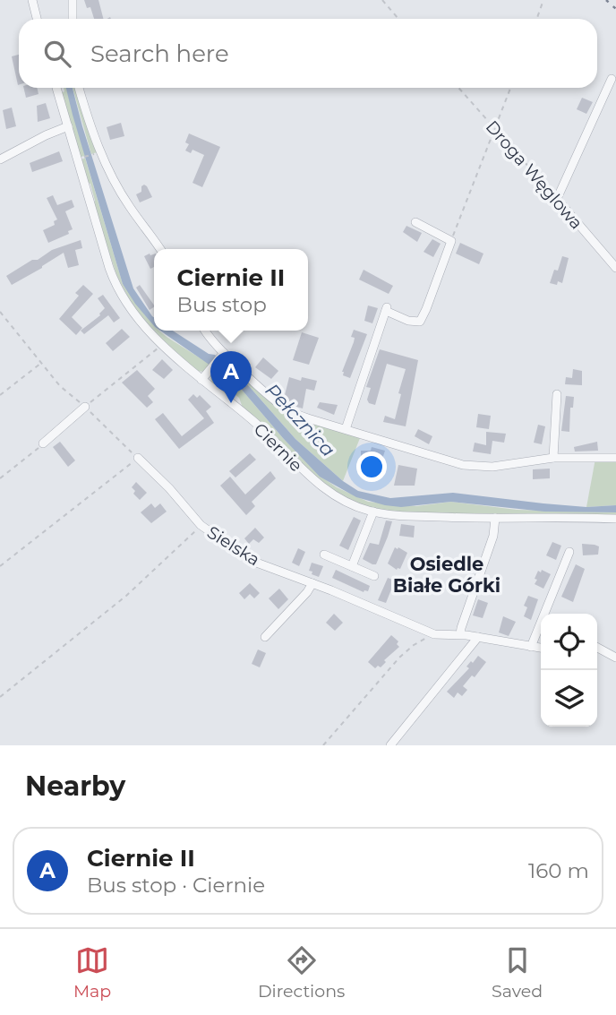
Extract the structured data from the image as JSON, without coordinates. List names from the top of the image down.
{
  "streets": {
    "street": ["Droga Węglowa", "Ciernie", "Sielska"]
  },
  "districts": ["Osiedle Białe Górki"],
  "water": ["Pełcznica"],
  "page": {
    "search": "Search here",
    "popup": ["Ciernie II", "Bus stop"],
    "pins": "A",
    "heading": "Nearby",
    "list": [
      {
        "mark": "A",
        "name": "Ciernie II",
        "note": "Bus stop · Ciernie",
        "value": "160 m"
      }
    ],
    "nav": ["Map", "Directions", "Saved"]
  }
}
